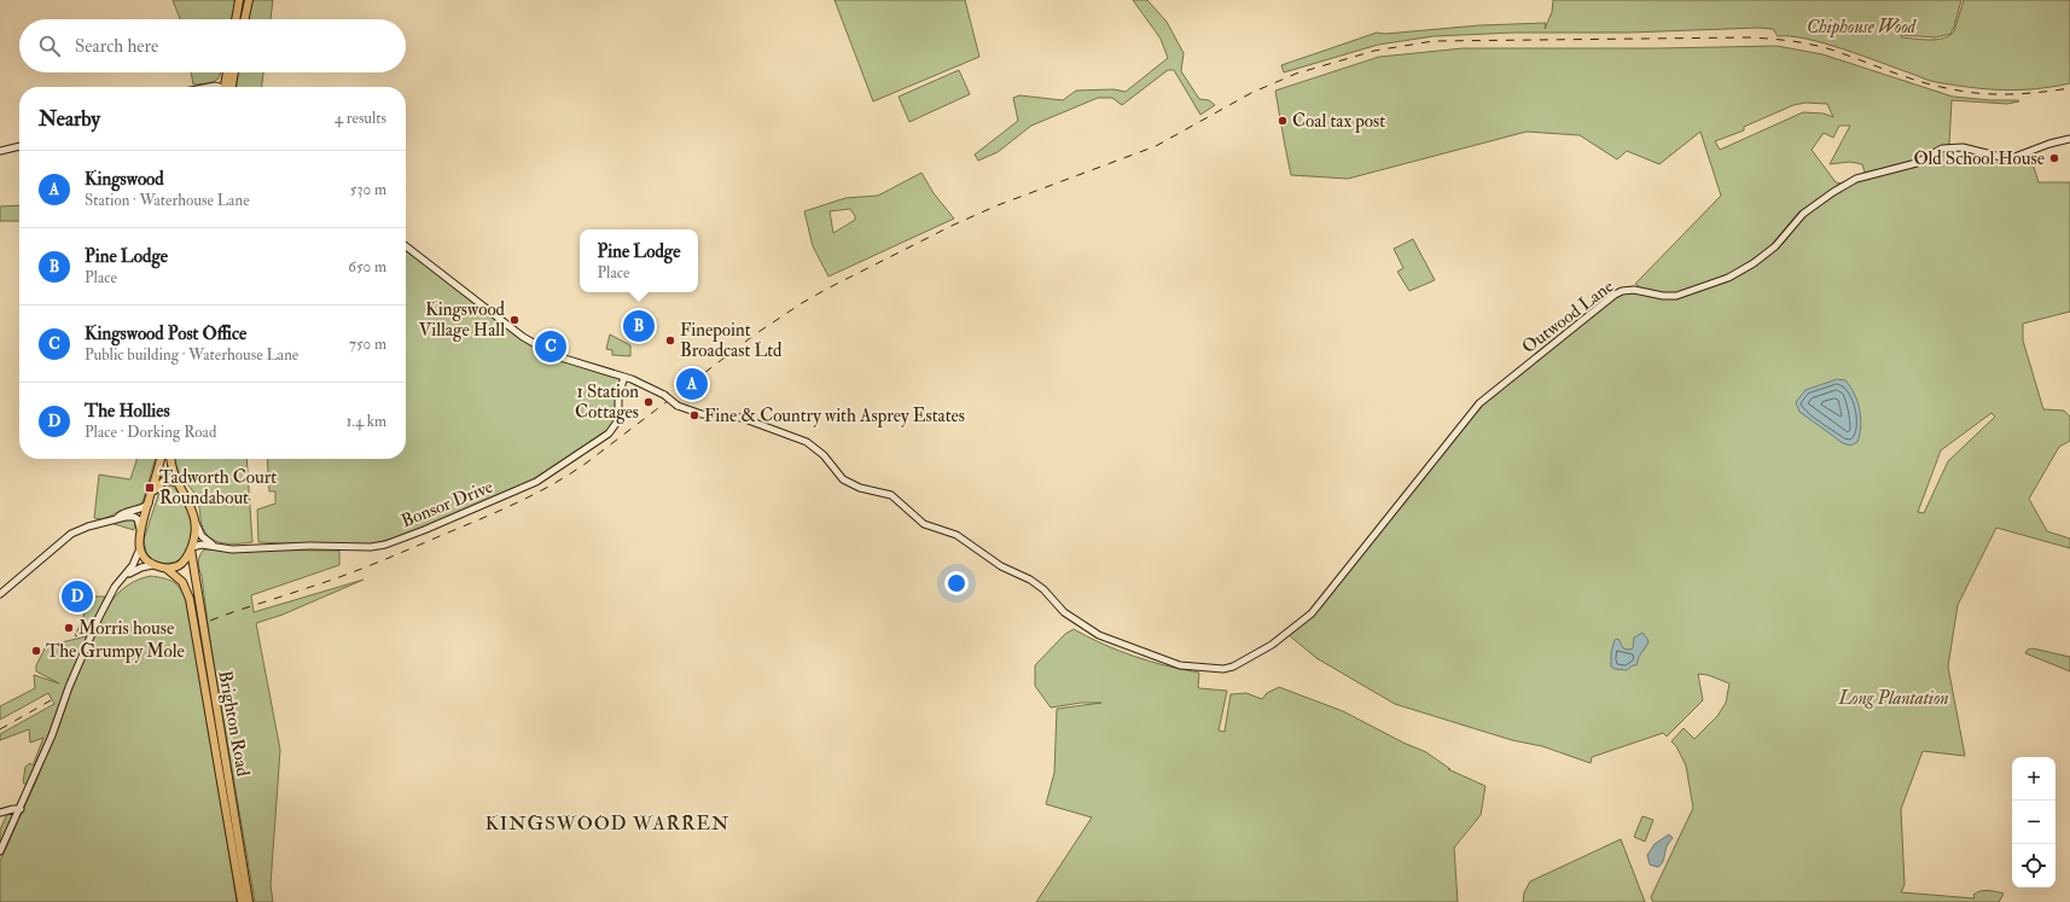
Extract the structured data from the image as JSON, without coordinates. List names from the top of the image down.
{
  "streets": {
    "highway": ["Brighton Road"],
    "main road": ["Outwood Lane", "Bonsor Drive"]
  },
  "crossings": [
    ["Outwood Lane", "Bonsor Drive"],
    ["Bonsor Drive", "Brighton Road"]
  ],
  "districts": ["KINGSWOOD WARREN"],
  "parks": ["Chiphouse Wood", "Long Plantation"],
  "places": {
    "other": [
      "Coal tax post",
      "Old School House",
      "Kingswood Village Hall",
      "Finepoint Broadcast Ltd",
      "1 Station Cottages",
      "Fine & Country with Asprey Estates",
      "Morris house",
      "The Grumpy Mole"
    ],
    "transit": ["Tadworth Court Roundabout"]
  },
  "page": {
    "search": "Search here",
    "heading": ["Nearby", "4 results"],
    "list": [
      {
        "mark": "A",
        "name": "Kingswood",
        "note": "Station · Waterhouse Lane",
        "value": "530 m"
      },
      {
        "mark": "B",
        "name": "Pine Lodge",
        "note": "Place",
        "value": "650 m"
      },
      {
        "mark": "C",
        "name": "Kingswood Post Office",
        "note": "Public building · Waterhouse Lane",
        "value": "750 m"
      },
      {
        "mark": "D",
        "name": "The Hollies",
        "note": "Place · Dorking Road",
        "value": "1.4 km"
      }
    ],
    "popup": ["Pine Lodge", "Place"],
    "pins": [
      "B",
      "C",
      "A",
      "D"
    ],
    "map_buttons": ["+", "−"]
  }
}
